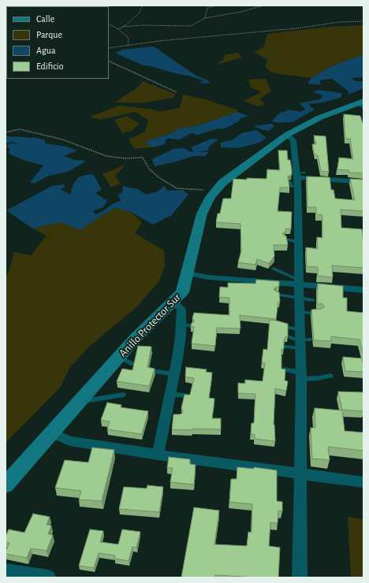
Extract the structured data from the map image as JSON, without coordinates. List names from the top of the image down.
{
  "streets": {
    "street": ["Anillo Protector Sur"]
  },
  "legend": [
    "Calle",
    "Parque",
    "Agua",
    "Edificio"
  ]
}
